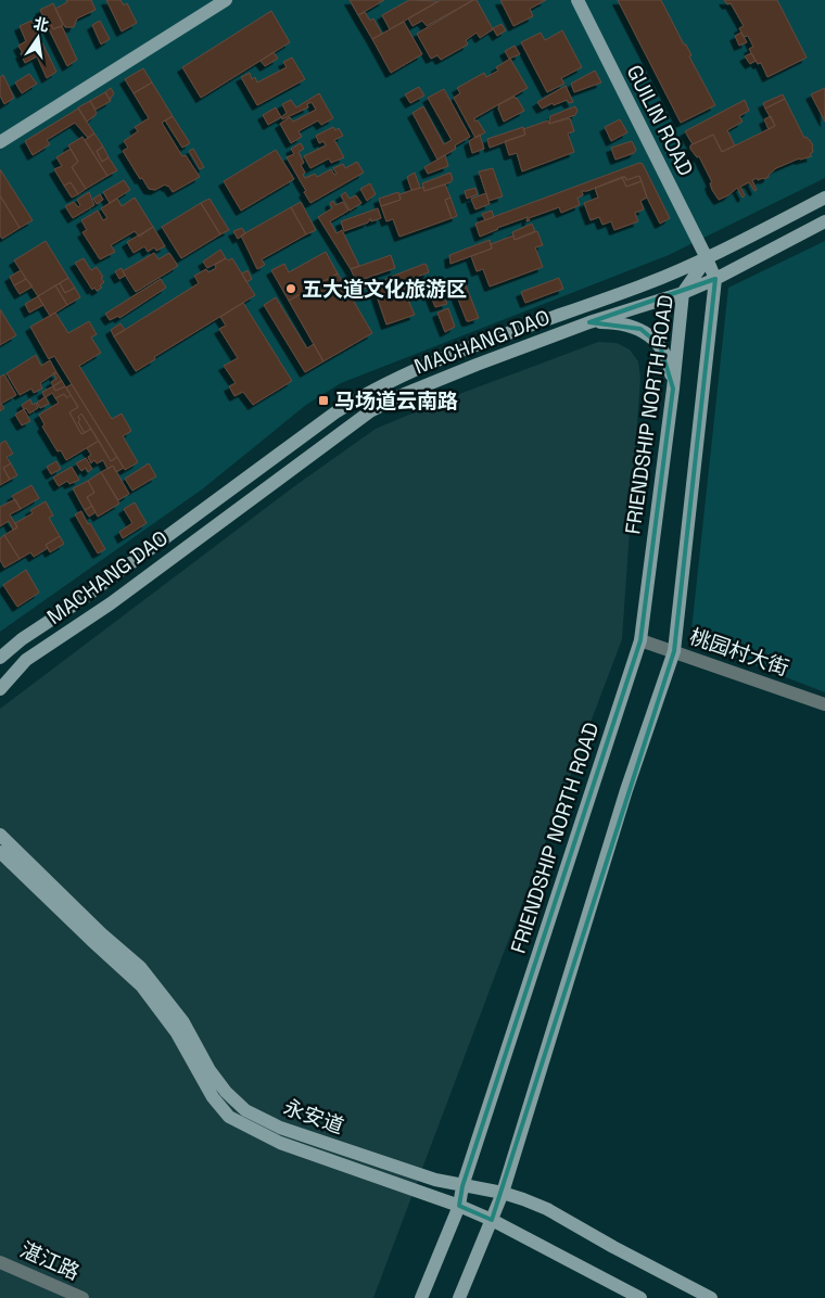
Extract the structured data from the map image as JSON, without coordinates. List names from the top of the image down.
{
  "streets": {
    "main road": [
      "GUILIN ROAD",
      "MACHANG DAO",
      "FRIENDSHIP NORTH ROAD",
      "永安道"
    ],
    "street": ["桃园村大街", "湛江路"]
  },
  "crossings": [
    ["GUILIN ROAD", "MACHANG DAO"],
    ["GUILIN ROAD", "FRIENDSHIP NORTH ROAD"],
    ["MACHANG DAO", "FRIENDSHIP NORTH ROAD"],
    ["FRIENDSHIP NORTH ROAD", "桃园村大街"],
    ["FRIENDSHIP NORTH ROAD", "永安道"]
  ],
  "places": {
    "other": ["五大道文化旅游区"],
    "transit": ["马场道云南路"]
  },
  "north": "top"
}
